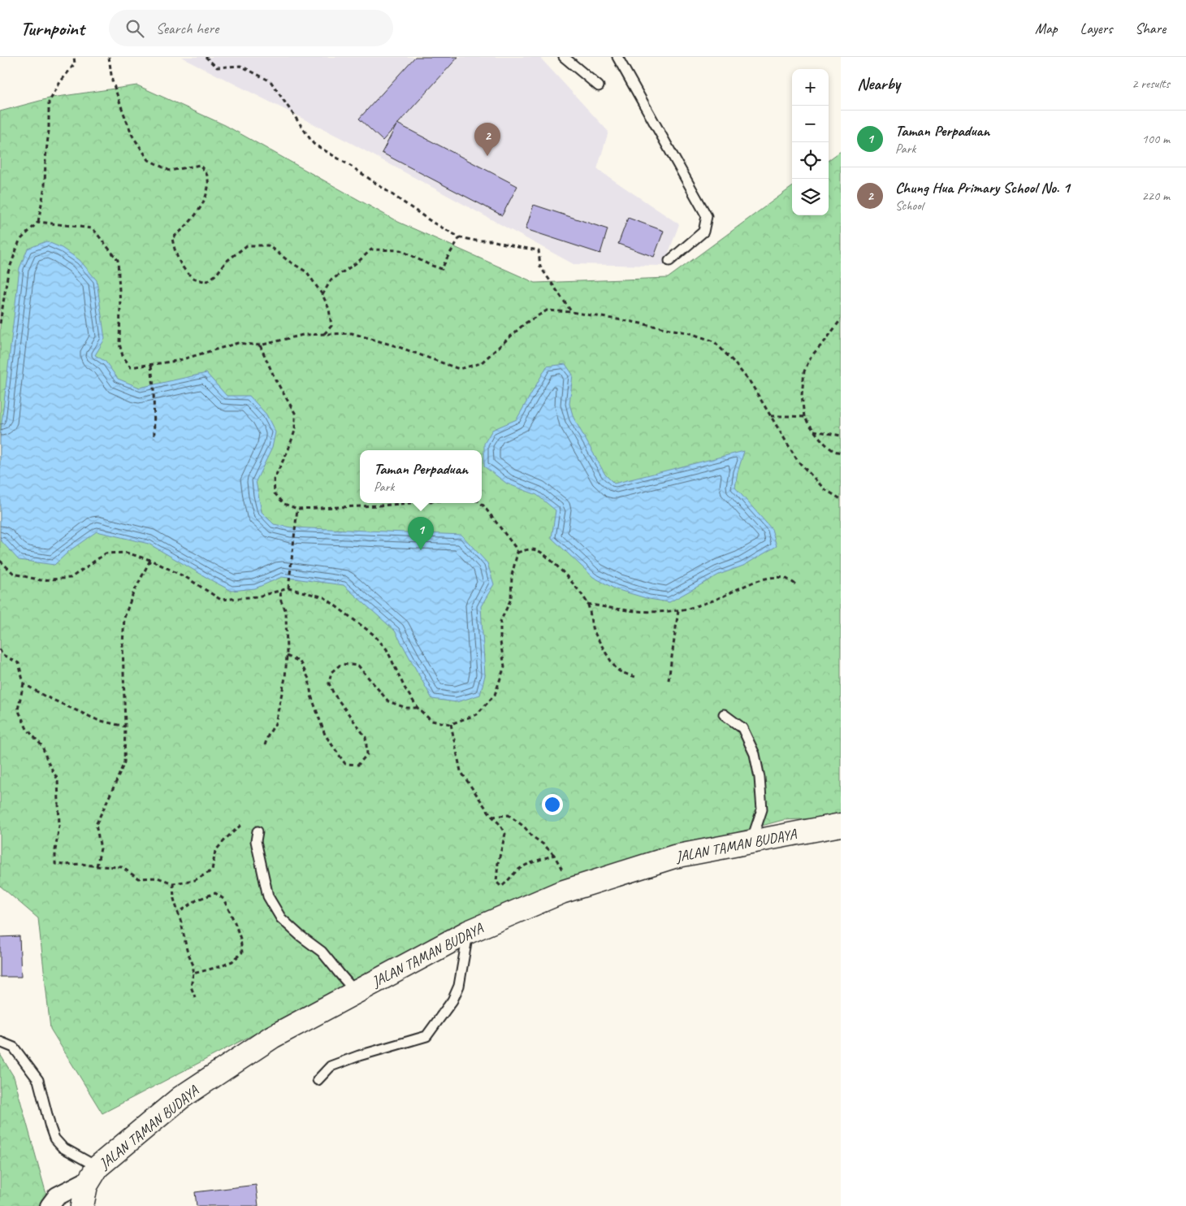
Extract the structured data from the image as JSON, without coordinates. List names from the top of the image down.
{
  "streets": {
    "main road": ["JALAN TAMAN BUDAYA"]
  },
  "page": {
    "header": "Turnpoint",
    "search": "Search here",
    "nav": ["Map", "Layers", "Share"],
    "heading": ["Nearby", "2 results"],
    "map_buttons": ["+", "−"],
    "list": [
      {
        "mark": "1",
        "name": "Taman Perpaduan",
        "note": "Park",
        "value": "100 m"
      },
      {
        "mark": "2",
        "name": "Chung Hua Primary School No. 1",
        "note": "School",
        "value": "220 m"
      }
    ],
    "pins": ["2", "1"],
    "popup": ["Taman Perpaduan", "Park"]
  }
}
